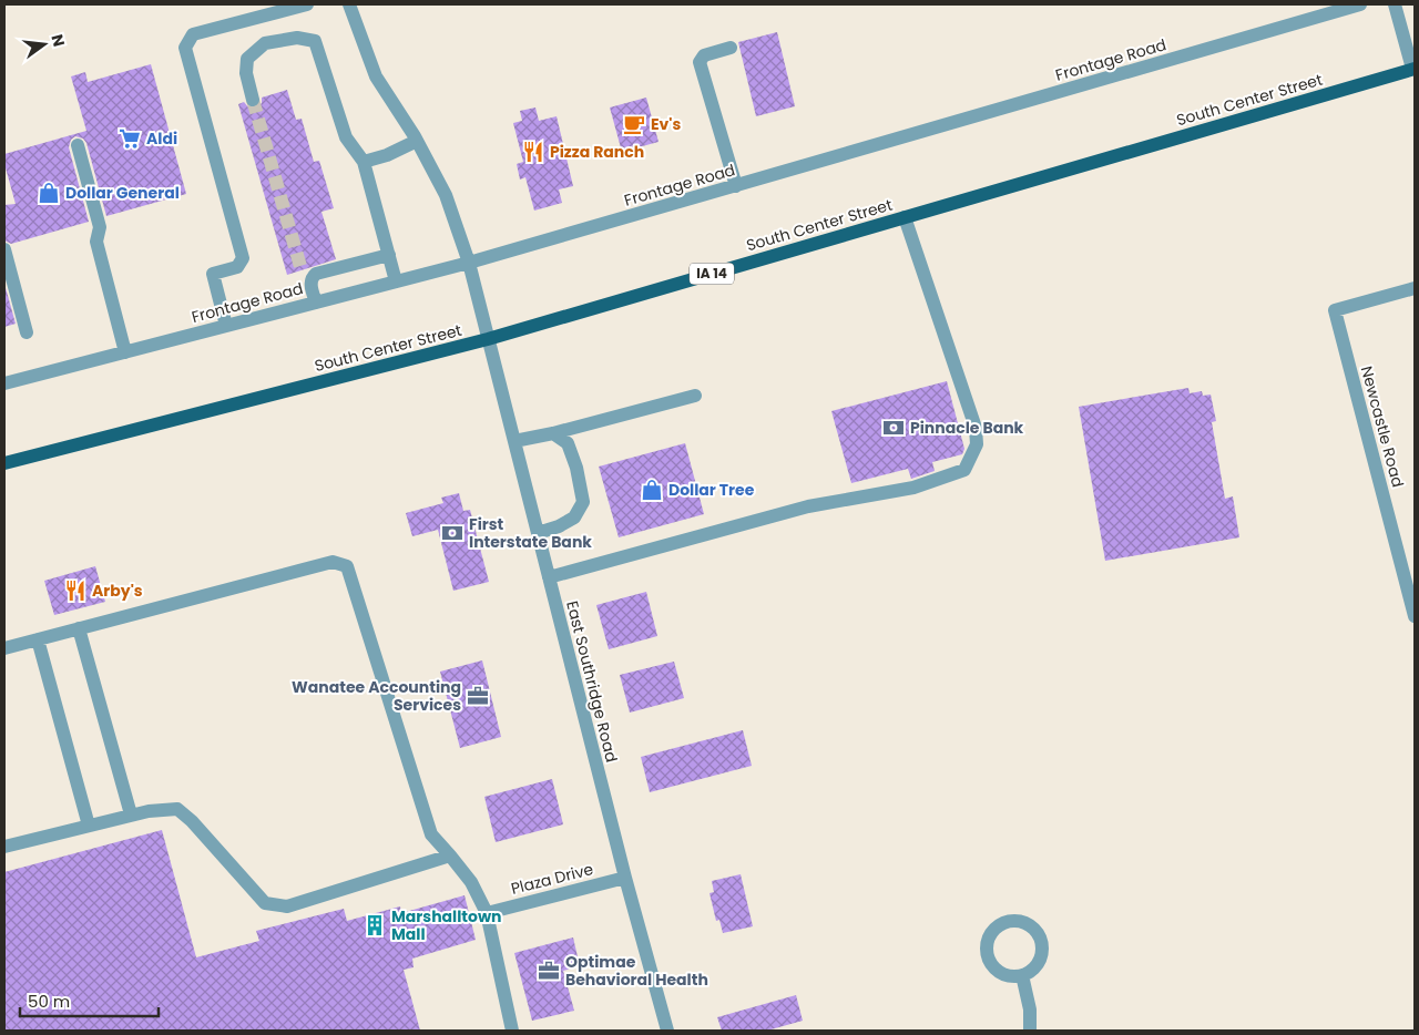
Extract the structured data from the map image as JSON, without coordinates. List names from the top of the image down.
{
  "streets": {
    "main road": ["South Center Street", "IA 14"],
    "street": [
      "Frontage Road",
      "Newcastle Road",
      "East Southridge Road",
      "Plaza Drive"
    ]
  },
  "crossings": [
    ["Frontage Road", "East Southridge Road"],
    ["South Center Street", "East Southridge Road"],
    ["East Southridge Road", "Plaza Drive"]
  ],
  "places": {
    "cafe": ["Ev's"],
    "supermarket": ["Aldi"],
    "restaurant": ["Pizza Ranch", "Arby's"],
    "shop": ["Dollar General", "Dollar Tree"],
    "bank": ["Pinnacle Bank", "First Interstate Bank"],
    "office": ["Wanatee Accounting Services", "Optimae Behavioral Health"],
    "building": ["Marshalltown Mall"]
  },
  "scale_bar": "50 m",
  "north": "right"
}
